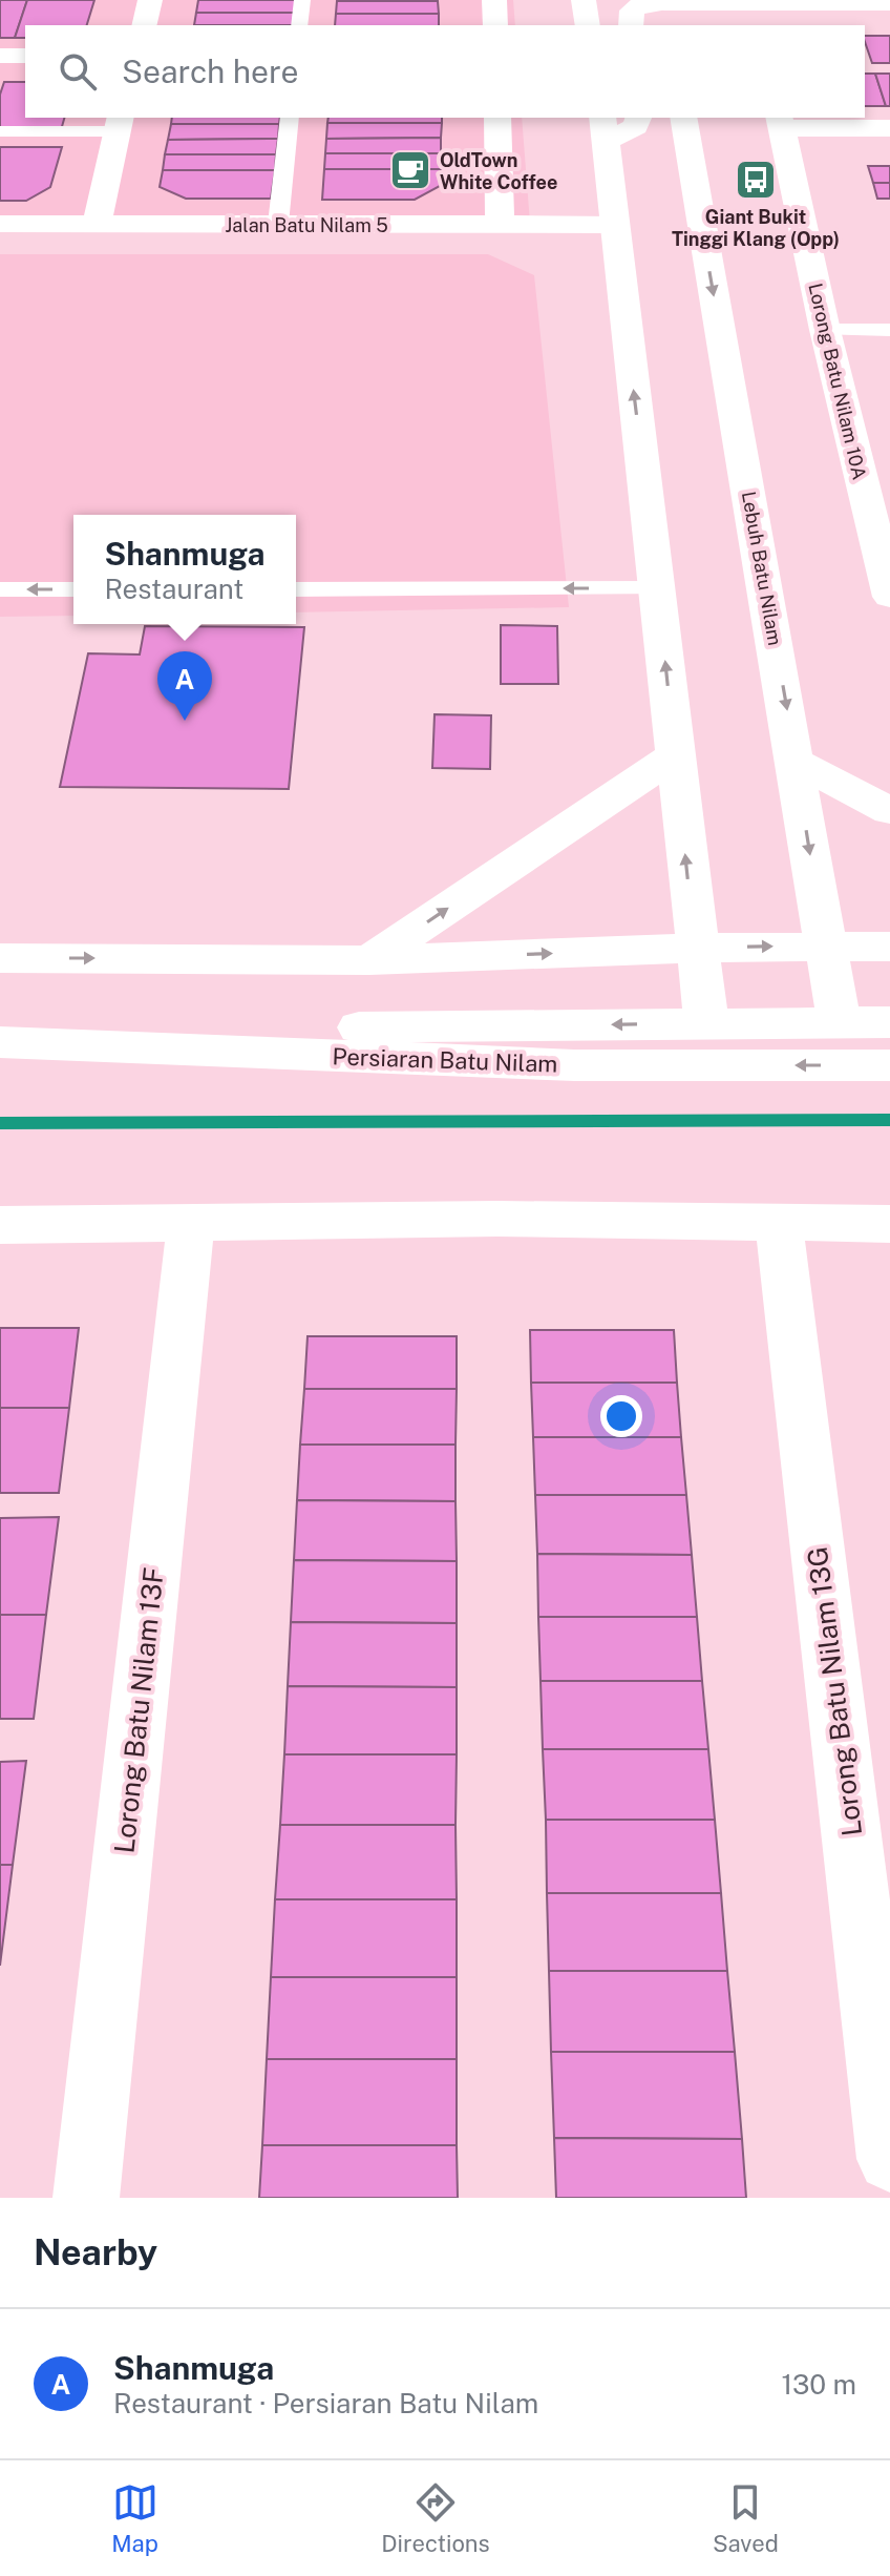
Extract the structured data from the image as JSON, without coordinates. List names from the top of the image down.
{
  "streets": {
    "main road": [
      "Jalan Batu Nilam 5",
      "Lorong Batu Nilam 10A",
      "Lebuh Batu Nilam",
      "Persiaran Batu Nilam",
      "Lorong Batu Nilam 13G",
      "Lorong Batu Nilam 13F"
    ]
  },
  "crossings": [
    ["Lebuh Batu Nilam", "Persiaran Batu Nilam"]
  ],
  "places": {
    "cafe": ["OldTown White Coffee"],
    "bus stop": ["Giant Bukit Tinggi Klang (Opp)"]
  },
  "page": {
    "search": "Search here",
    "popup": ["Shanmuga", "Restaurant"],
    "pins": "A",
    "heading": "Nearby",
    "list": [
      {
        "mark": "A",
        "name": "Shanmuga",
        "note": "Restaurant · Persiaran Batu Nilam",
        "value": "130 m"
      }
    ],
    "nav": ["Map", "Directions", "Saved"]
  }
}
